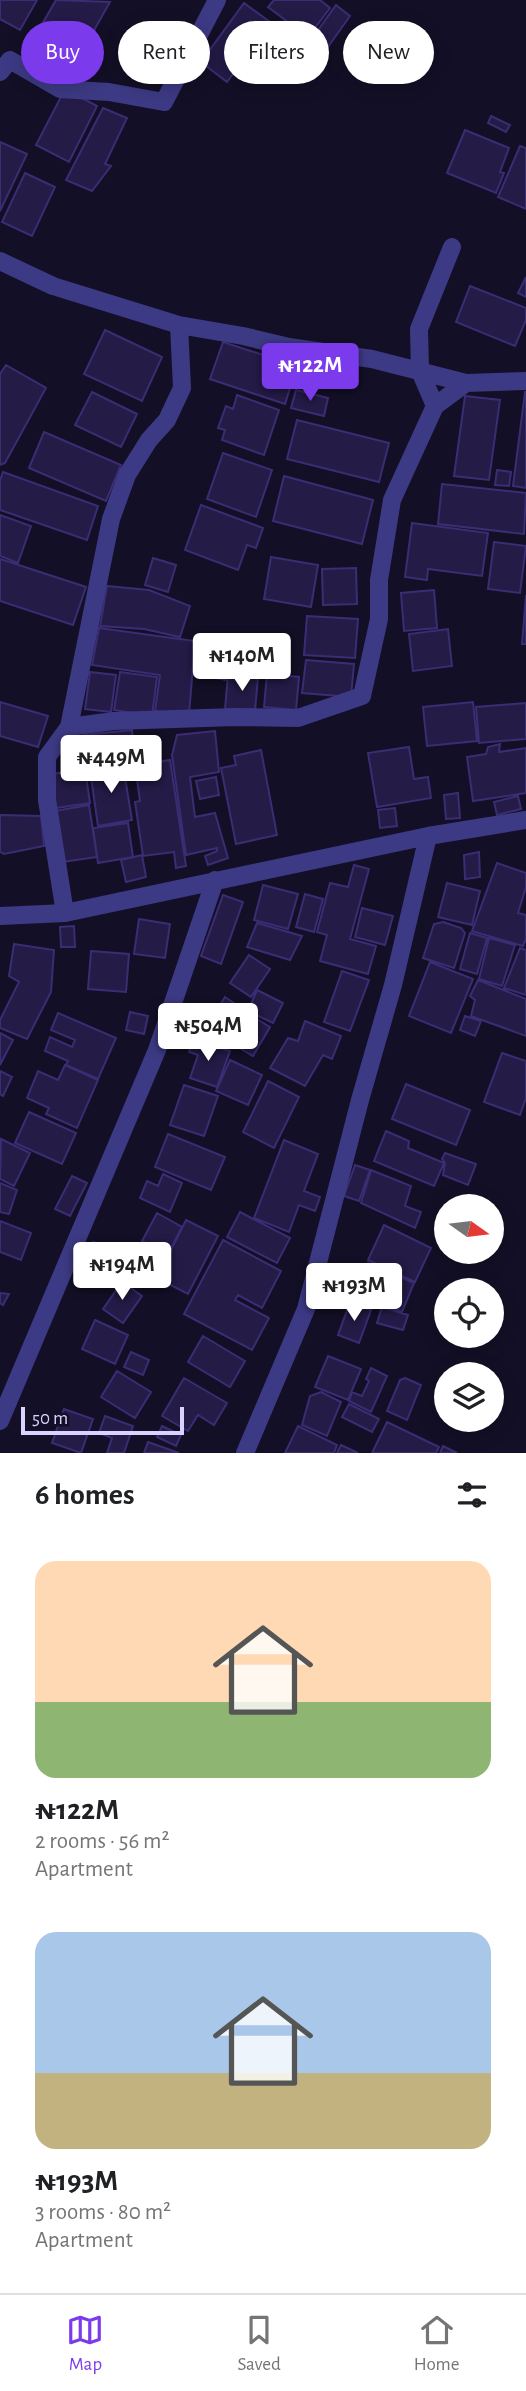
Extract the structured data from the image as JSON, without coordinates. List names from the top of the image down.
{
  "scale_bar": "50 m",
  "north": "right",
  "page": {
    "chip": [
      "Buy",
      "Rent",
      "Filters",
      "New"
    ],
    "price": [
      "₦122M",
      "₦140M",
      "₦449M",
      "₦504M",
      "₦194M",
      "₦193M"
    ],
    "scale": "50 m",
    "heading": "6 homes",
    "list": [
      {
        "name": "₦122M",
        "note": "2 rooms · 56 m² · Apartment"
      },
      {
        "name": "₦193M",
        "note": "3 rooms · 80 m² · Apartment"
      }
    ],
    "tabs": ["Map", "Saved", "Home"]
  }
}
